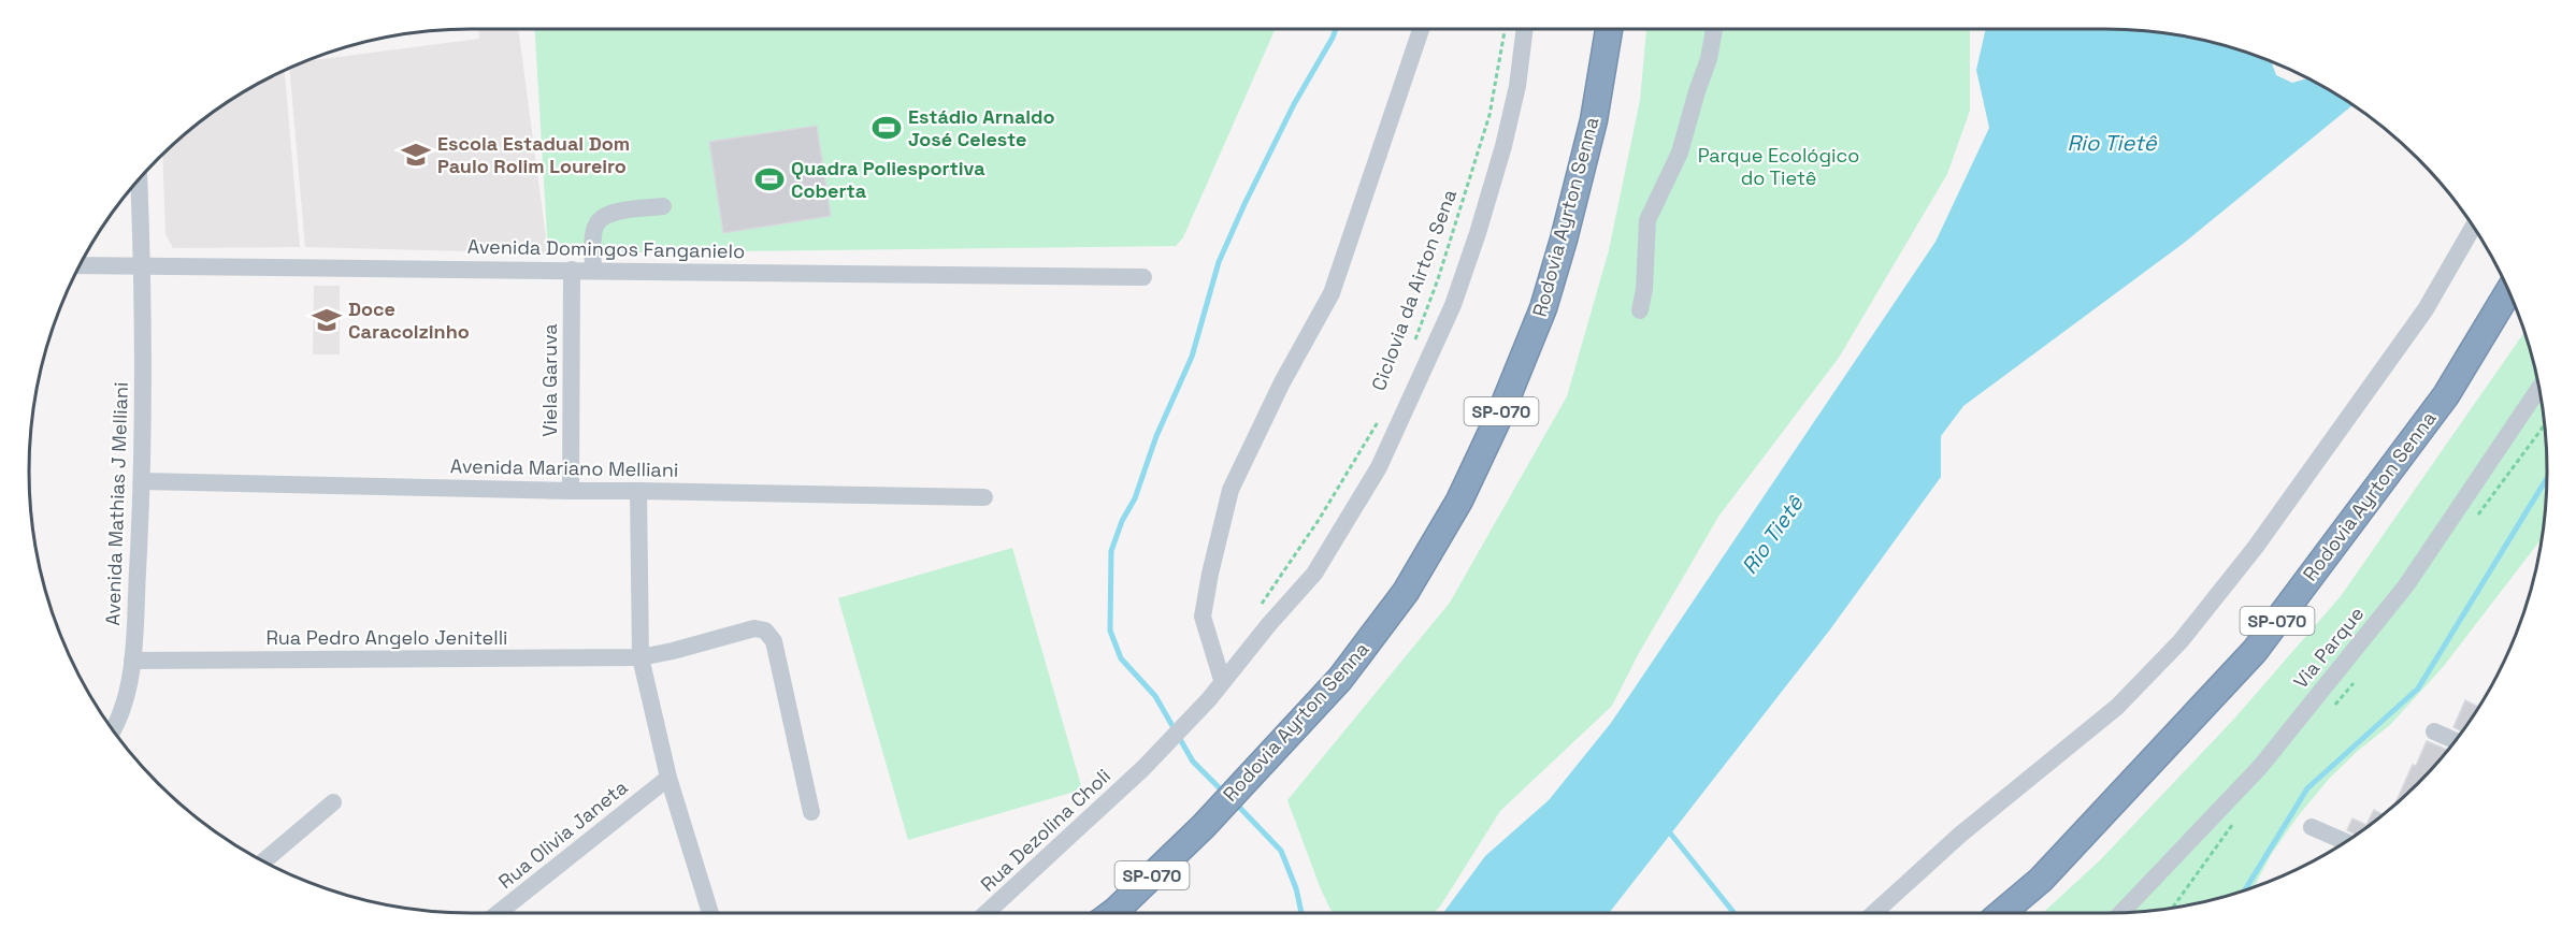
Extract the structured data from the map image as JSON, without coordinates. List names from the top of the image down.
{
  "streets": {
    "highway": ["Rodovia Ayrton Senna", "SP-070"],
    "street": [
      "Avenida Domingos Fanganielo",
      "Viela Garuva",
      "Avenida Mariano Melliani",
      "Avenida Mathias J Melliani",
      "Rua Pedro Angelo Jenitelli",
      "Via Parque",
      "Rua Dezolina Choli",
      "Rua Olivia Janeta"
    ],
    "path": ["Ciclovia da Airton Sena"]
  },
  "crossings": [
    ["Avenida Domingos Fanganielo", "Viela Garuva"],
    ["Avenida Domingos Fanganielo", "Avenida Mathias J Melliani"],
    ["Viela Garuva", "Avenida Mariano Melliani"],
    ["Avenida Mariano Melliani", "Avenida Mathias J Melliani"],
    ["Avenida Mathias J Melliani", "Rua Pedro Angelo Jenitelli"]
  ],
  "water": ["Rio Tietê"],
  "parks": ["Parque Ecológico do Tietê"],
  "places": {
    "sports": ["Estádio Arnaldo José Celeste", "Quadra Poliesportiva Coberta"],
    "school or university": ["Escola Estadual Dom Paulo Rolim Loureiro", "Doce Caracolzinho"]
  }
}
